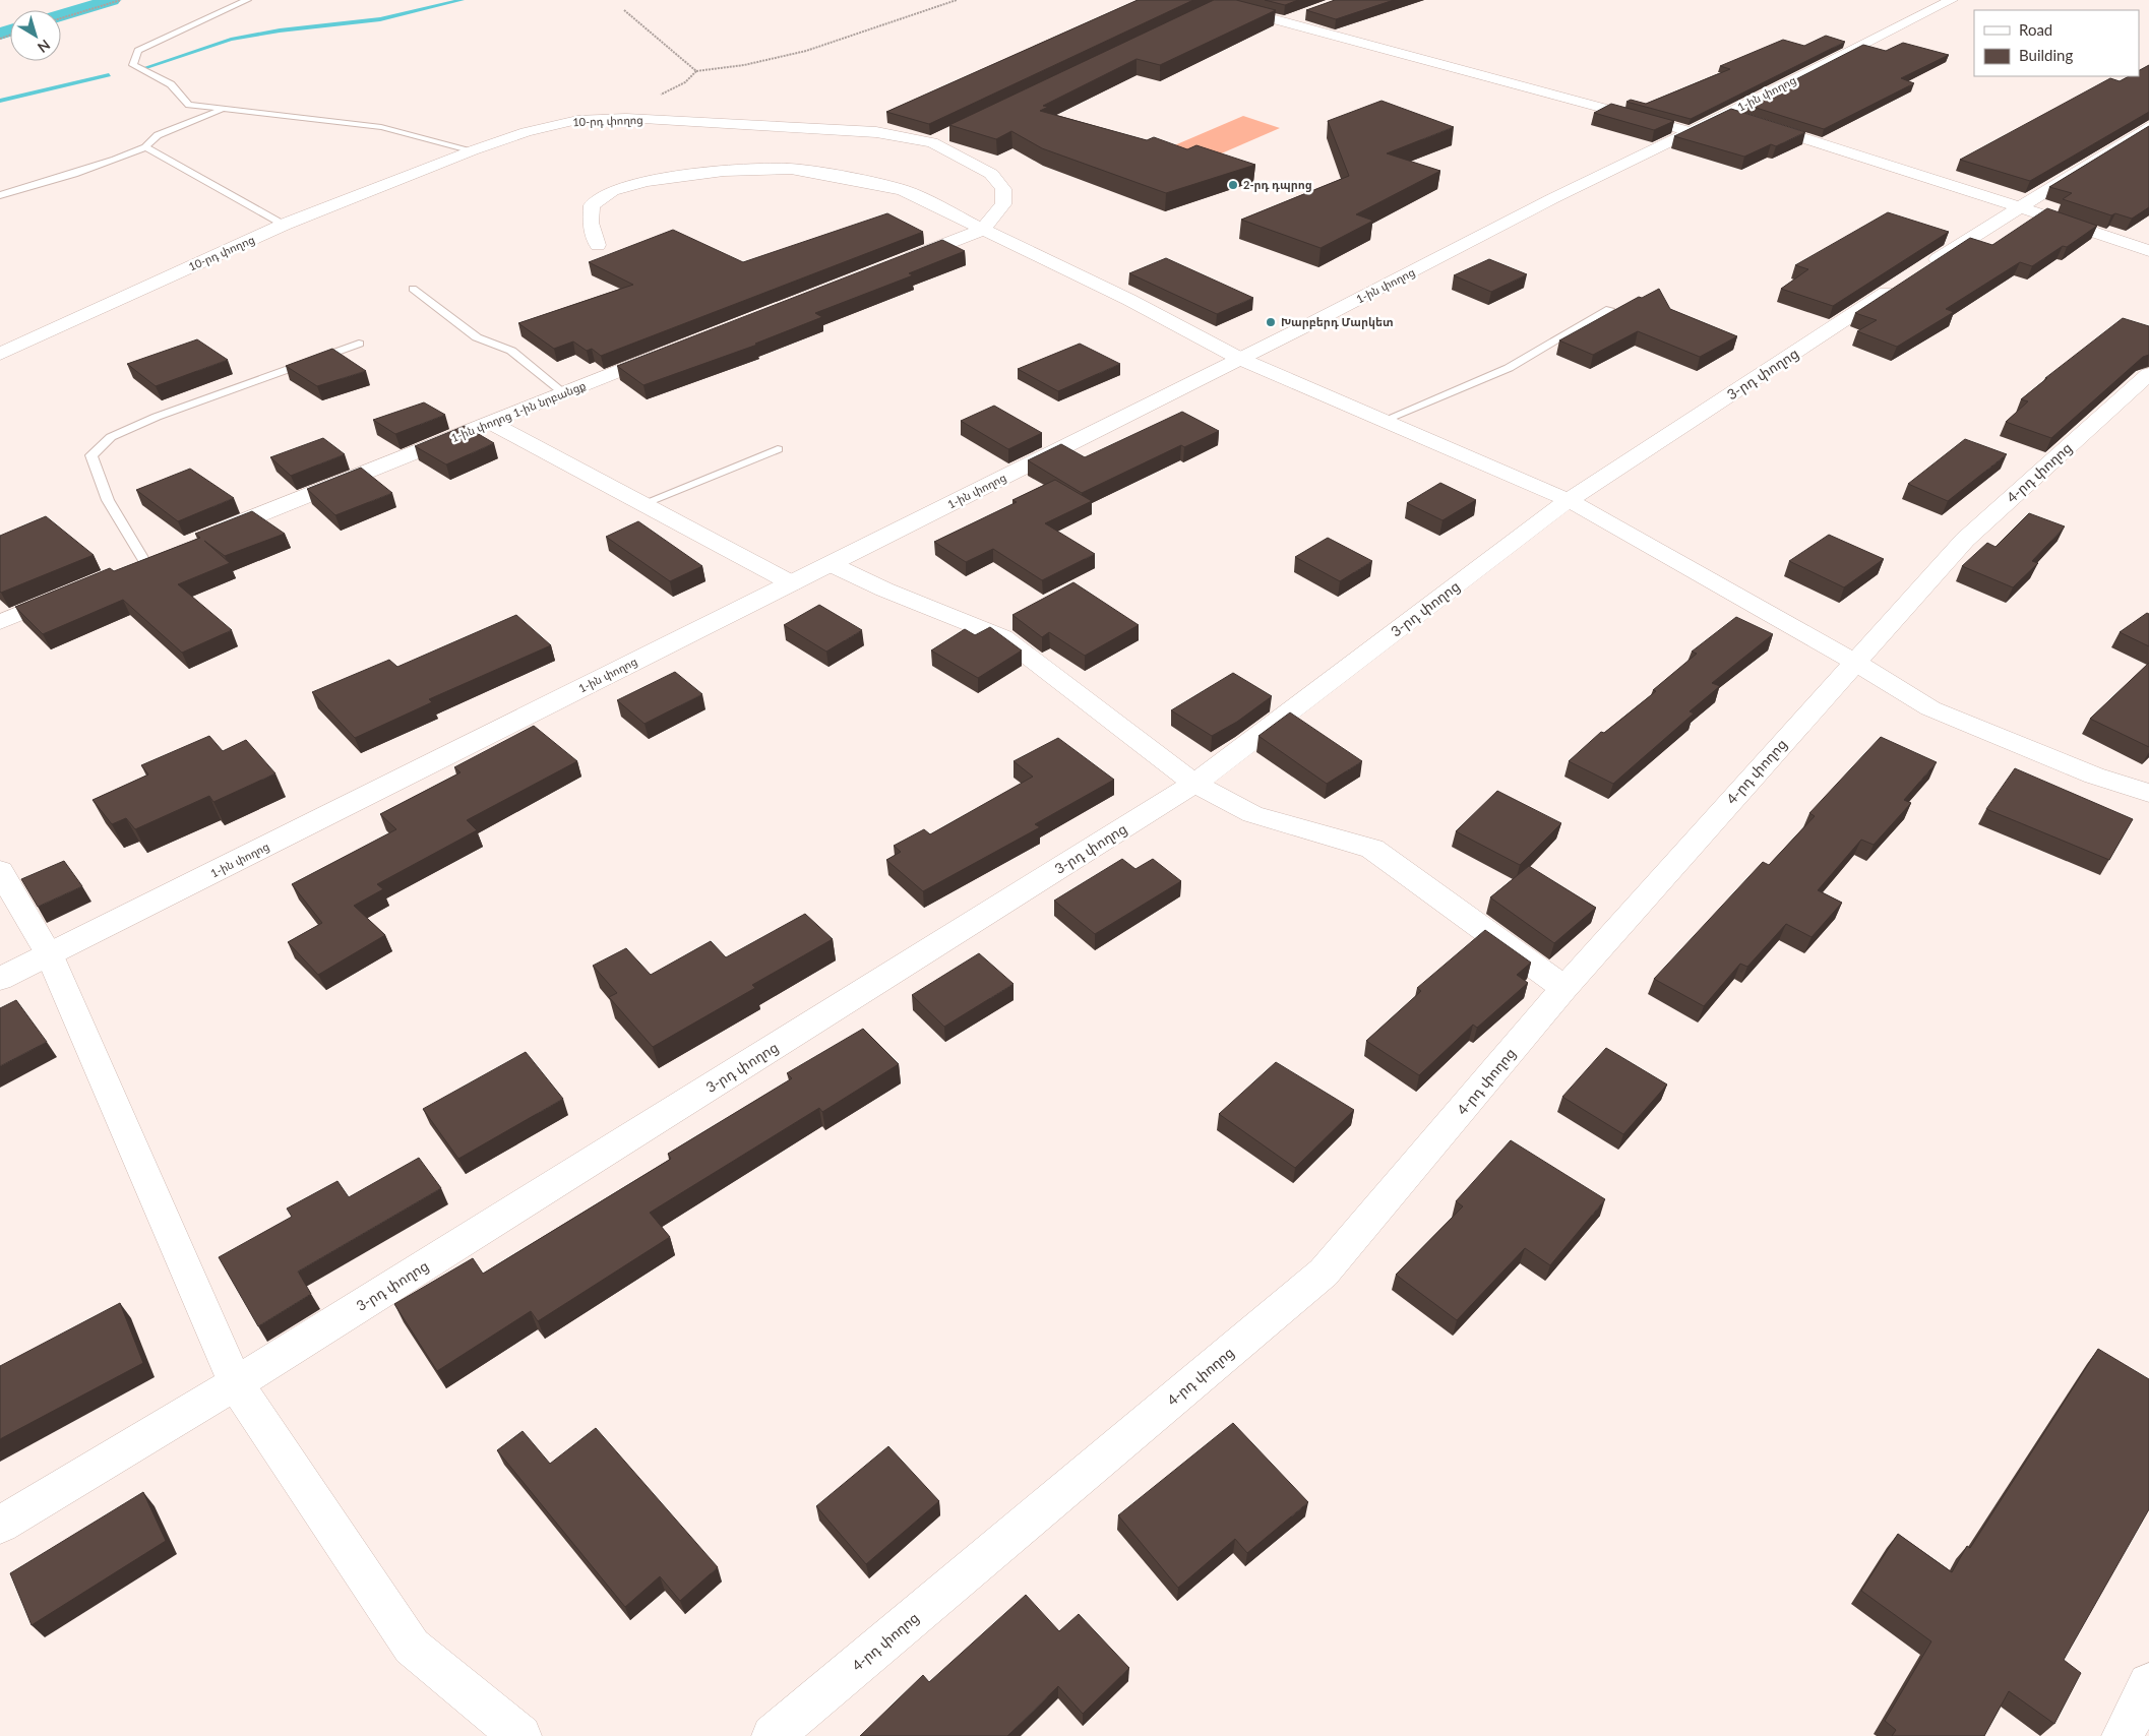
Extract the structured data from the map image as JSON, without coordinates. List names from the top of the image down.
{
  "streets": {
    "street": [
      "1-ին փողոց",
      "10-րդ փողոց",
      "3-րդ փողոց",
      "1-ին փողոց 1-ին նրբանցք",
      "4-րդ փողոց"
    ]
  },
  "places": ["2-րդ դպրոց", "Խարբերդ Մարկետ"],
  "legend": ["Road", "Building"],
  "north": "bottom right"
}
